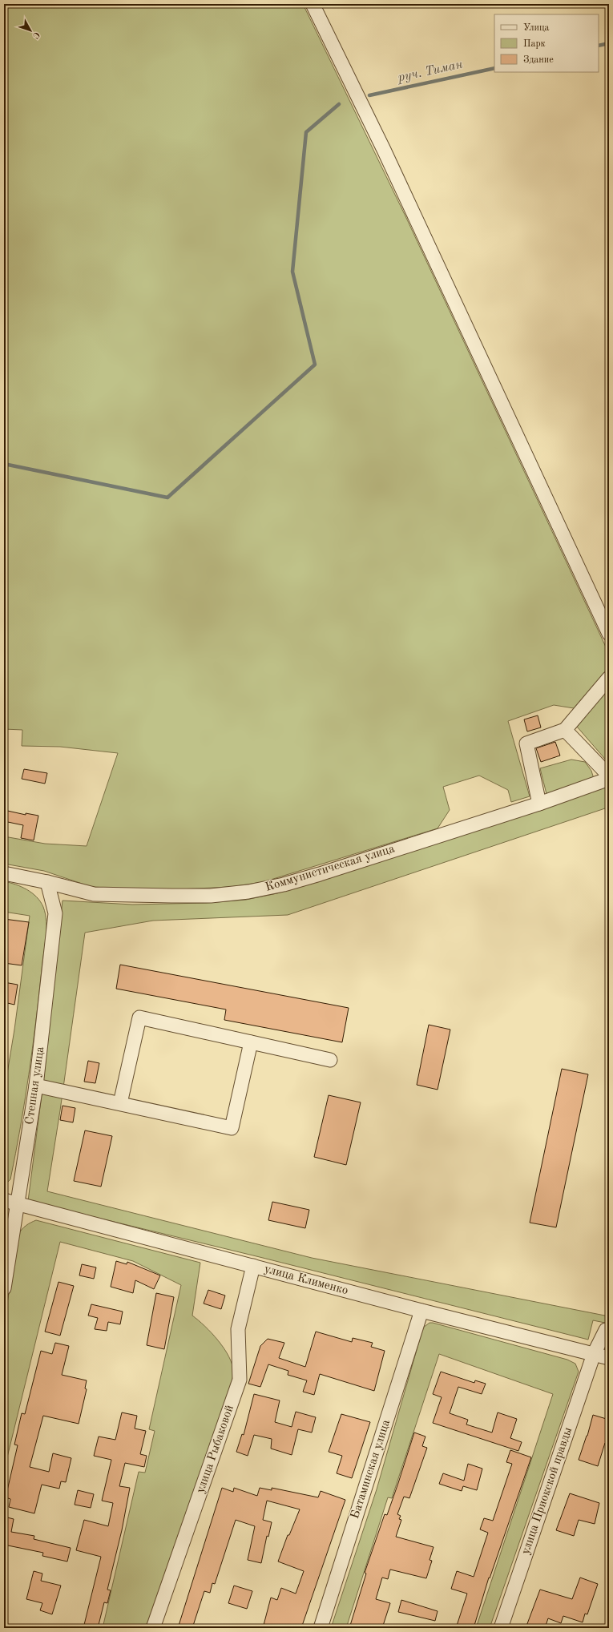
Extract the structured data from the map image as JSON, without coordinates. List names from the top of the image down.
{
  "streets": {
    "street": [
      "Коммунистическая улица",
      "Степная улица",
      "улица Клименко",
      "улица Рыбаковой",
      "Батаминская улица",
      "улица Приокской правды"
    ]
  },
  "crossings": [
    ["Коммунистическая улица", "Степная улица"],
    ["Степная улица", "улица Клименко"],
    ["улица Клименко", "улица Рыбаковой"],
    ["улица Клименко", "Батаминская улица"],
    ["улица Клименко", "улица Приокской правды"]
  ],
  "water": ["руч. Тиман"],
  "legend": ["Улица", "Парк", "Здание"],
  "north": "bottom right"
}
